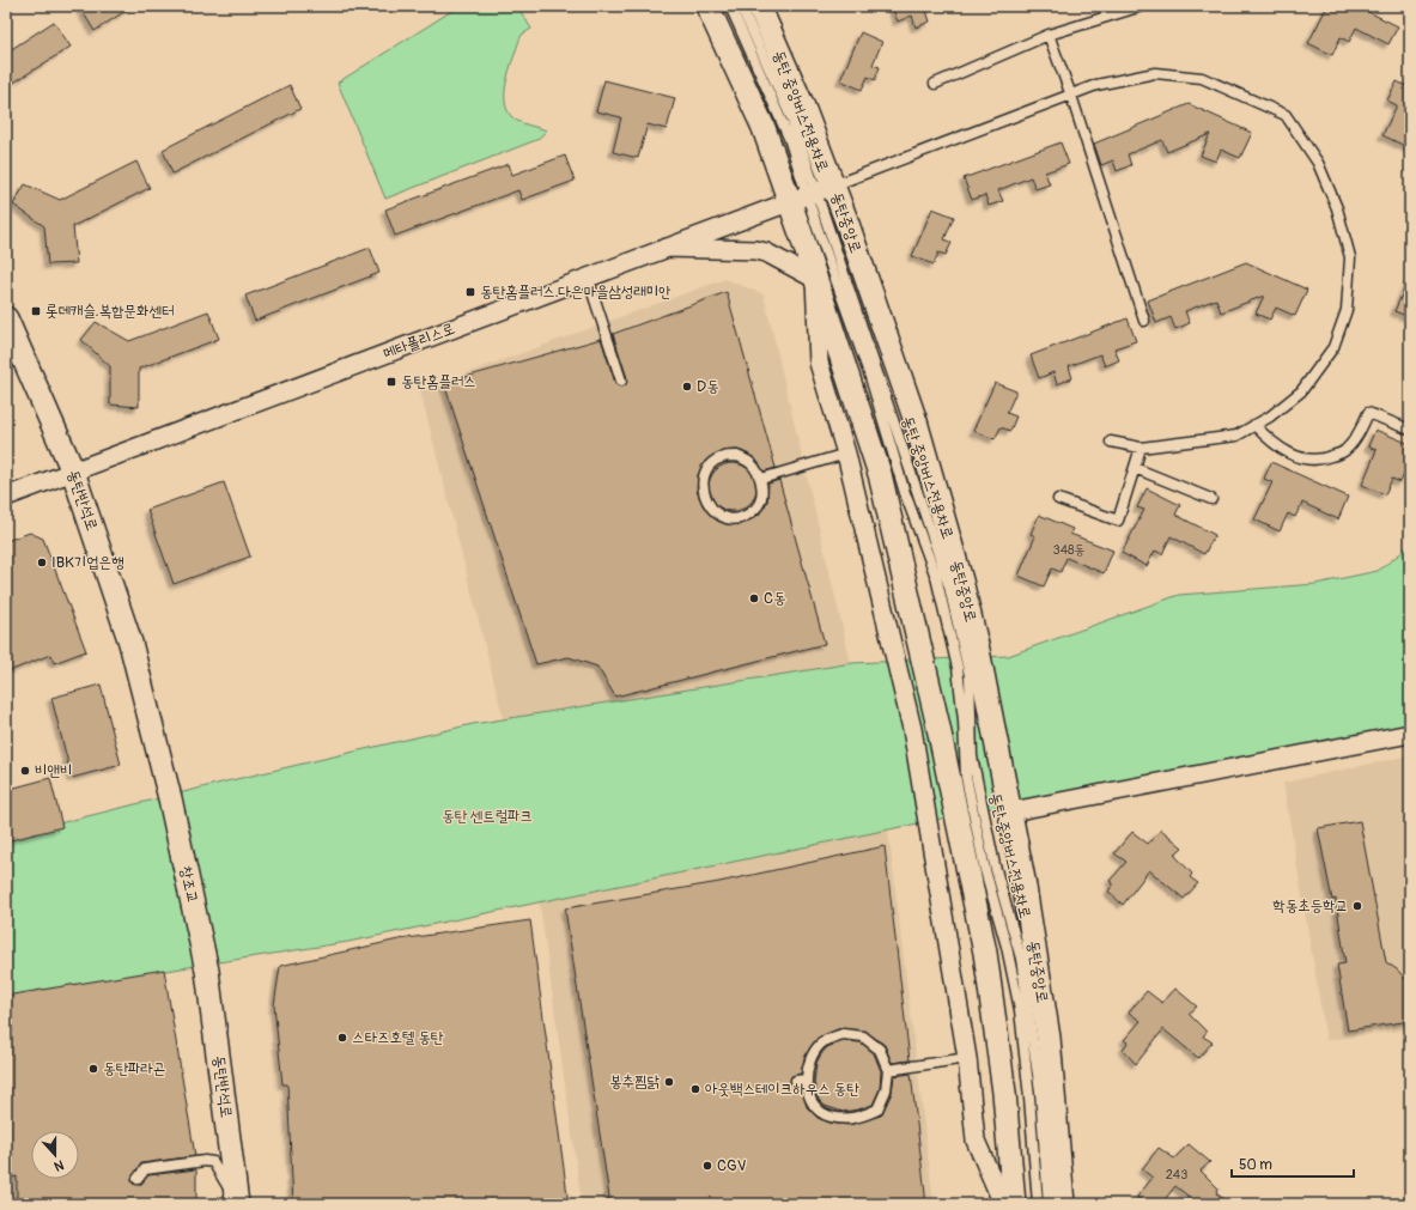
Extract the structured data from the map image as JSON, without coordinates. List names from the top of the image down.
{
  "streets": {
    "street": [
      "동탄중앙로",
      "메타폴리스로",
      "동탄반석로",
      "창조교"
    ],
    "lane": ["동탄 중앙버스전용차로"]
  },
  "crossings": [
    ["동탄 중앙버스전용차로", "동탄중앙로"],
    ["동탄 중앙버스전용차로", "메타폴리스로"],
    ["동탄중앙로", "메타폴리스로"],
    ["메타폴리스로", "동탄반석로"],
    ["동탄반석로", "창조교"]
  ],
  "parks": ["동탄 센트럴파크"],
  "places": {
    "transit": ["동탄홈플러스.다은마을삼성래미안", "롯데캐슬.복합문화센터", "동탄홈플러스"],
    "other": [
      "D동",
      "IBK기업은행",
      "C동",
      "비앤비",
      "학동초등학교",
      "스타즈호텔 동탄",
      "동탄파라곤",
      "봉추찜닭",
      "아웃백스테이크하우스 동탄",
      "CGV"
    ]
  },
  "house_numbers": ["348동", "243"],
  "scale_bar": "50 m",
  "north": "bottom"
}
